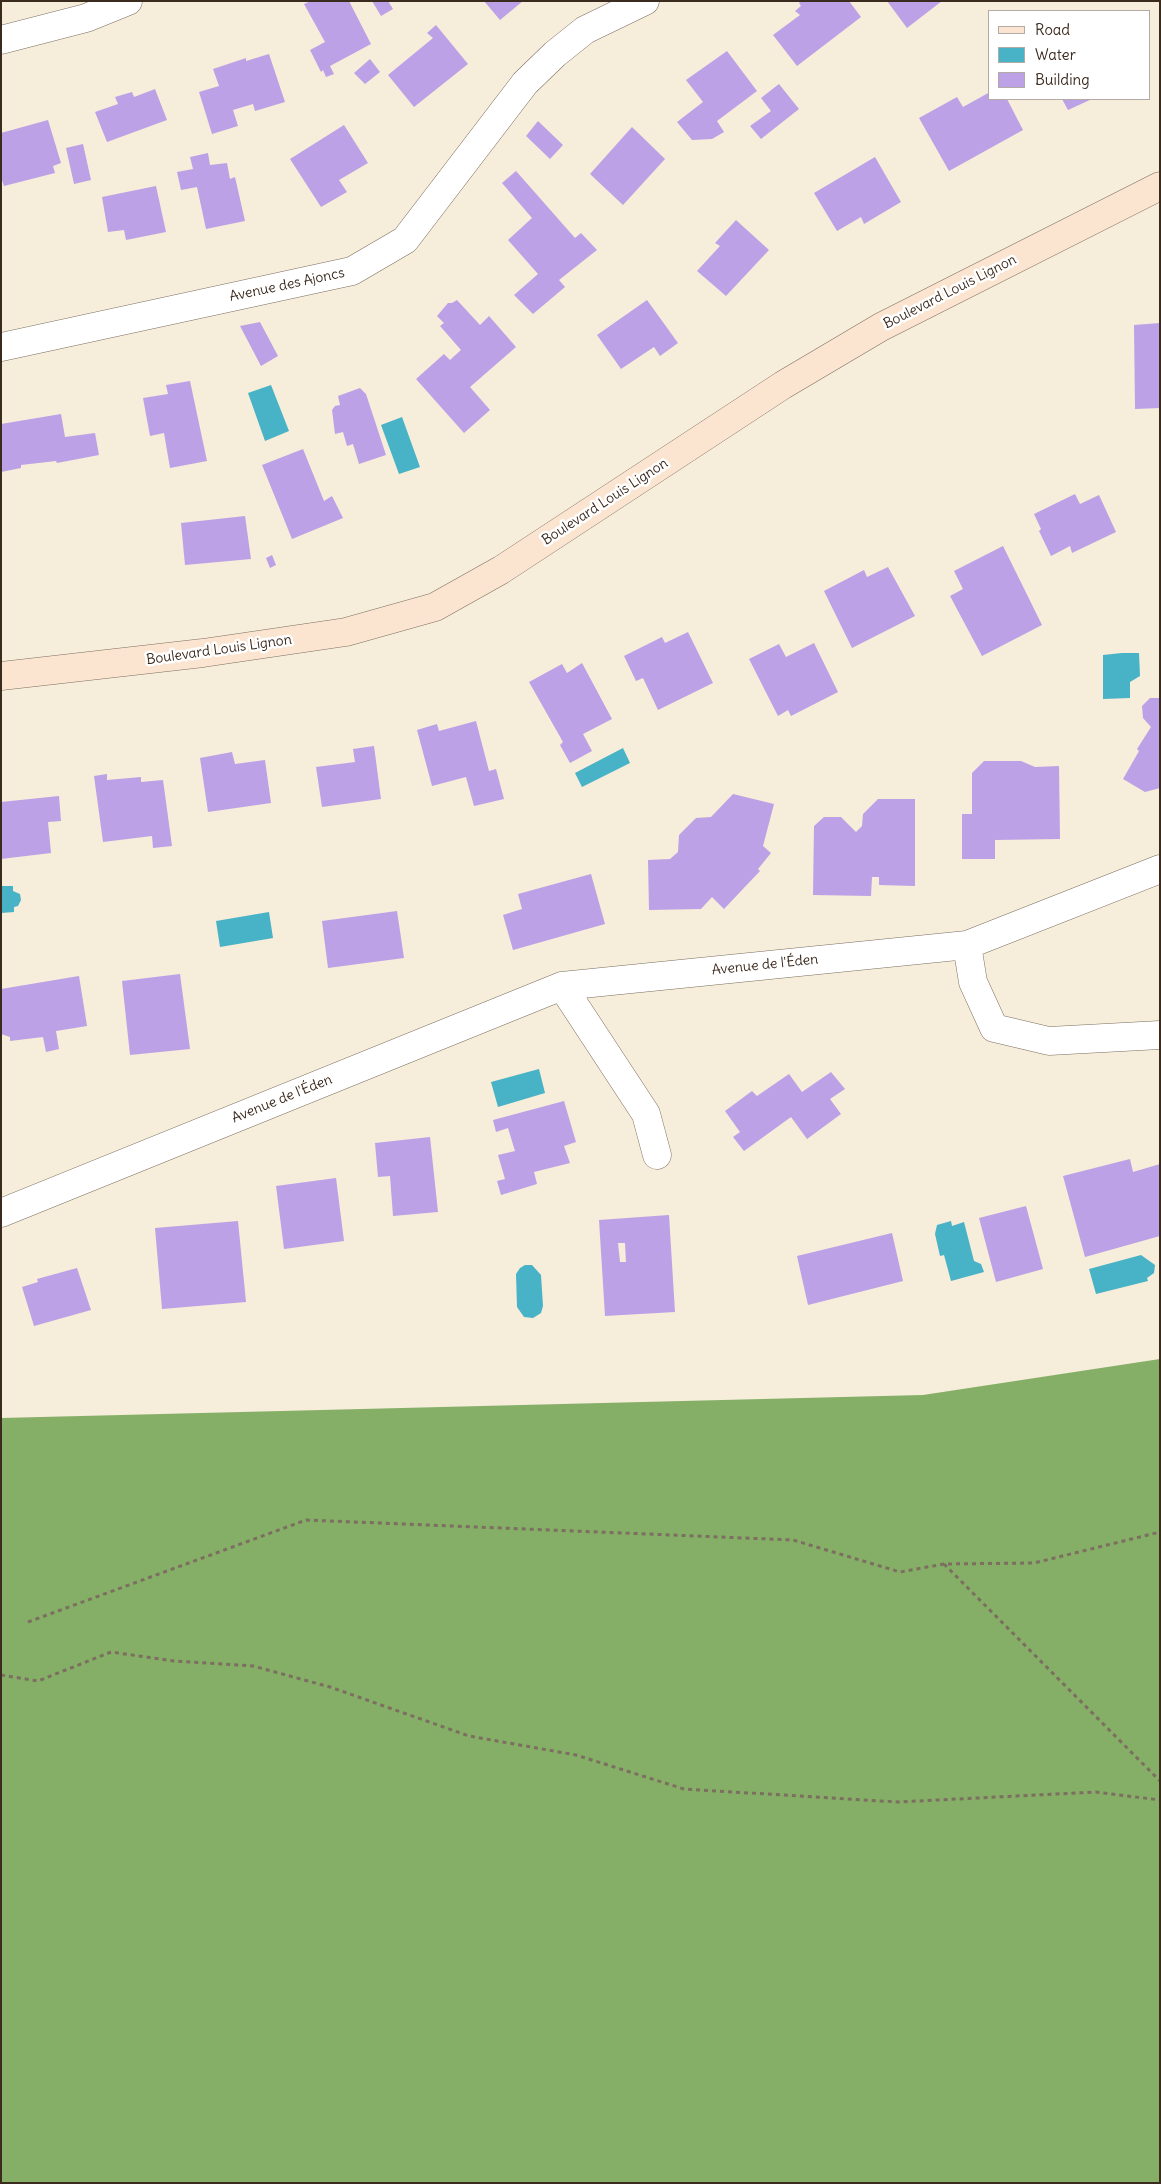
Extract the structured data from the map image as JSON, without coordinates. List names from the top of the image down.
{
  "streets": {
    "main road": ["Boulevard Louis Lignon"],
    "street": ["Avenue des Ajoncs", "Avenue de l'Éden"]
  },
  "legend": ["Road", "Water", "Building"]
}
